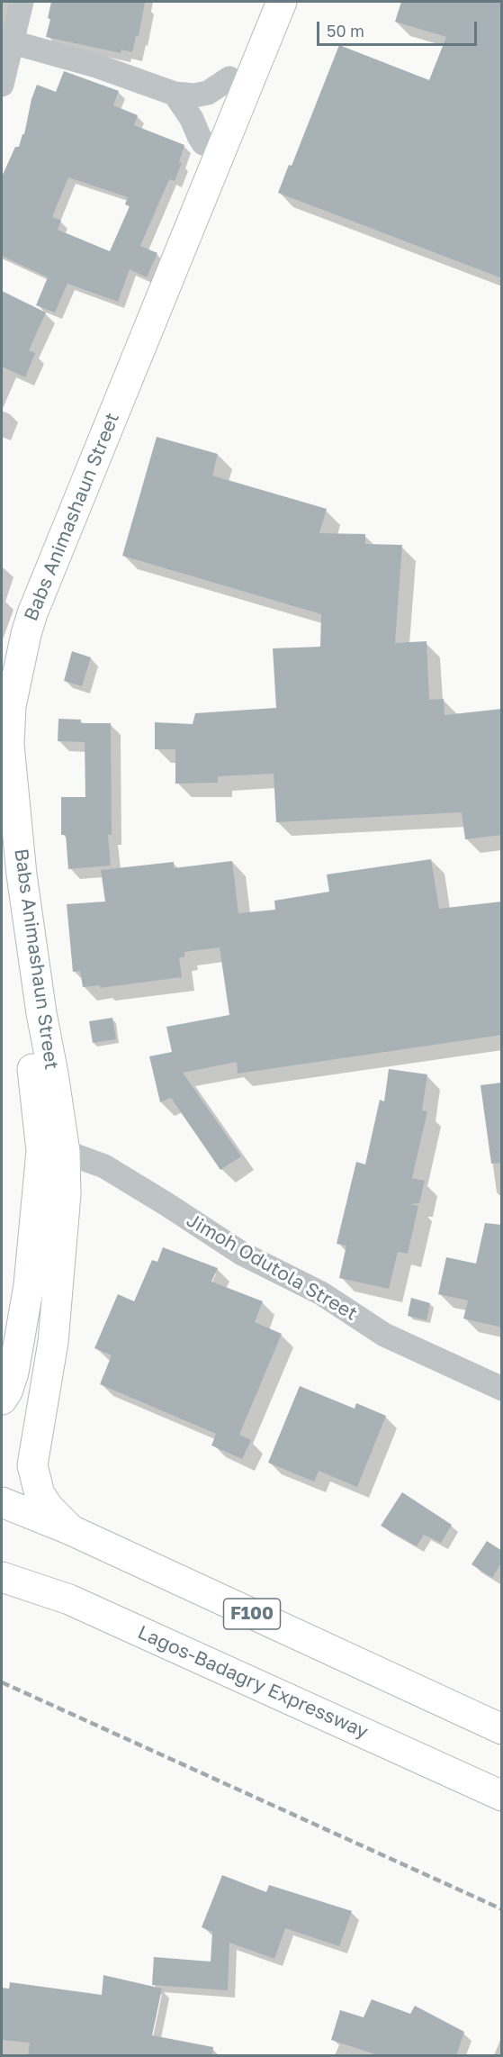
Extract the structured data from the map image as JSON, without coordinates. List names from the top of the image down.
{
  "streets": {
    "main road": ["Babs Animashaun Street", "F100", "Lagos-Badagry Expressway"],
    "street": ["Jimoh Odutola Street"]
  },
  "crossings": [
    ["Babs Animashaun Street", "Jimoh Odutola Street"],
    ["Babs Animashaun Street", "F100"]
  ],
  "scale_bar": "50 m"
}
